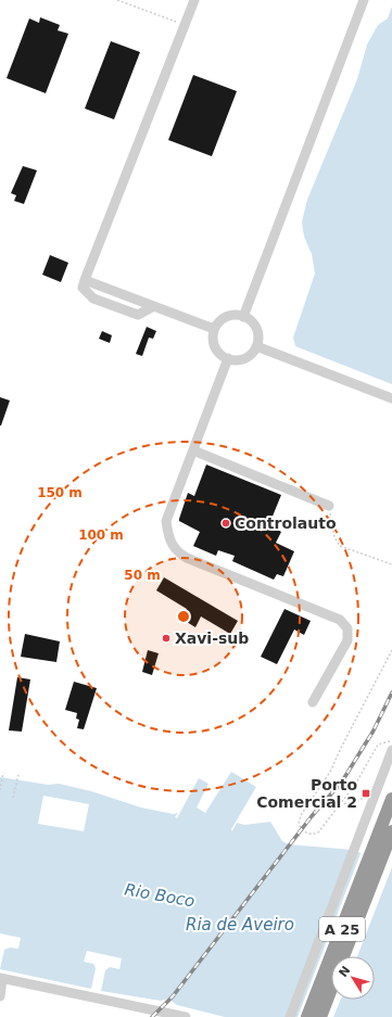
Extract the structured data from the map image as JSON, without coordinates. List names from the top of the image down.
{
  "streets": {
    "highway": ["A 25"]
  },
  "water": ["Rio Boco", "Ria de Aveiro"],
  "places": {
    "other": ["Controlauto", "Xavi-sub"],
    "transit": ["Porto Comercial 2"]
  },
  "north": "top left",
  "rings": ["150 m", "100 m", "50 m"]
}
